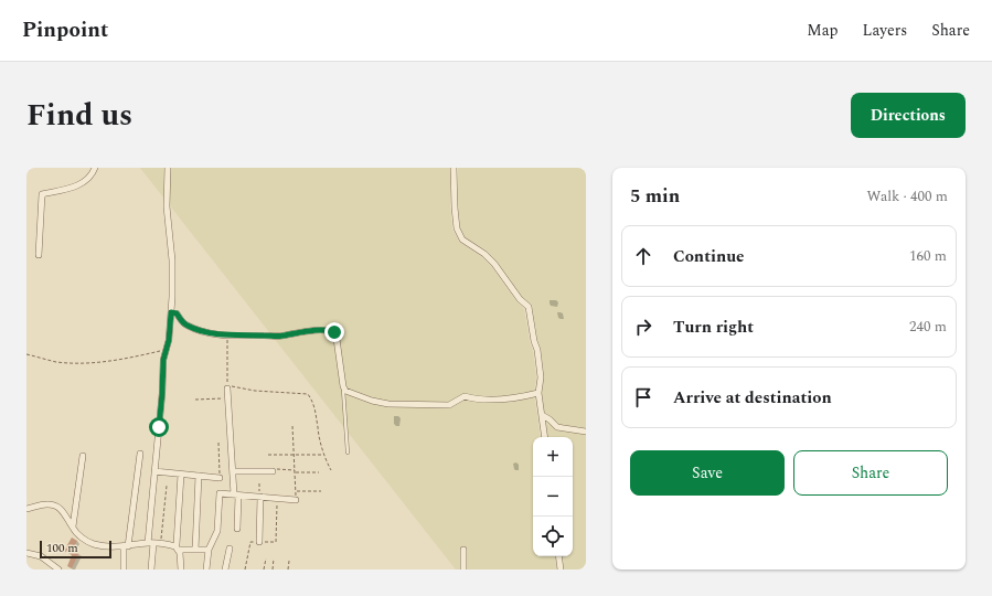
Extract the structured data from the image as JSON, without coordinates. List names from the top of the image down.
{
  "scale_bar": "100 m",
  "page": {
    "header": "Pinpoint",
    "nav": ["Map", "Layers", "Share"],
    "title": "Find us",
    "buttons": [
      "Directions",
      ["Save", "Share"]
    ],
    "heading": ["5 min", "Walk · 400 m"],
    "list": [
      ["Continue", "160 m"],
      ["Turn right", "240 m"],
      "Arrive at destination"
    ],
    "map_buttons": ["+", "−"],
    "scale": "100 m"
  }
}
